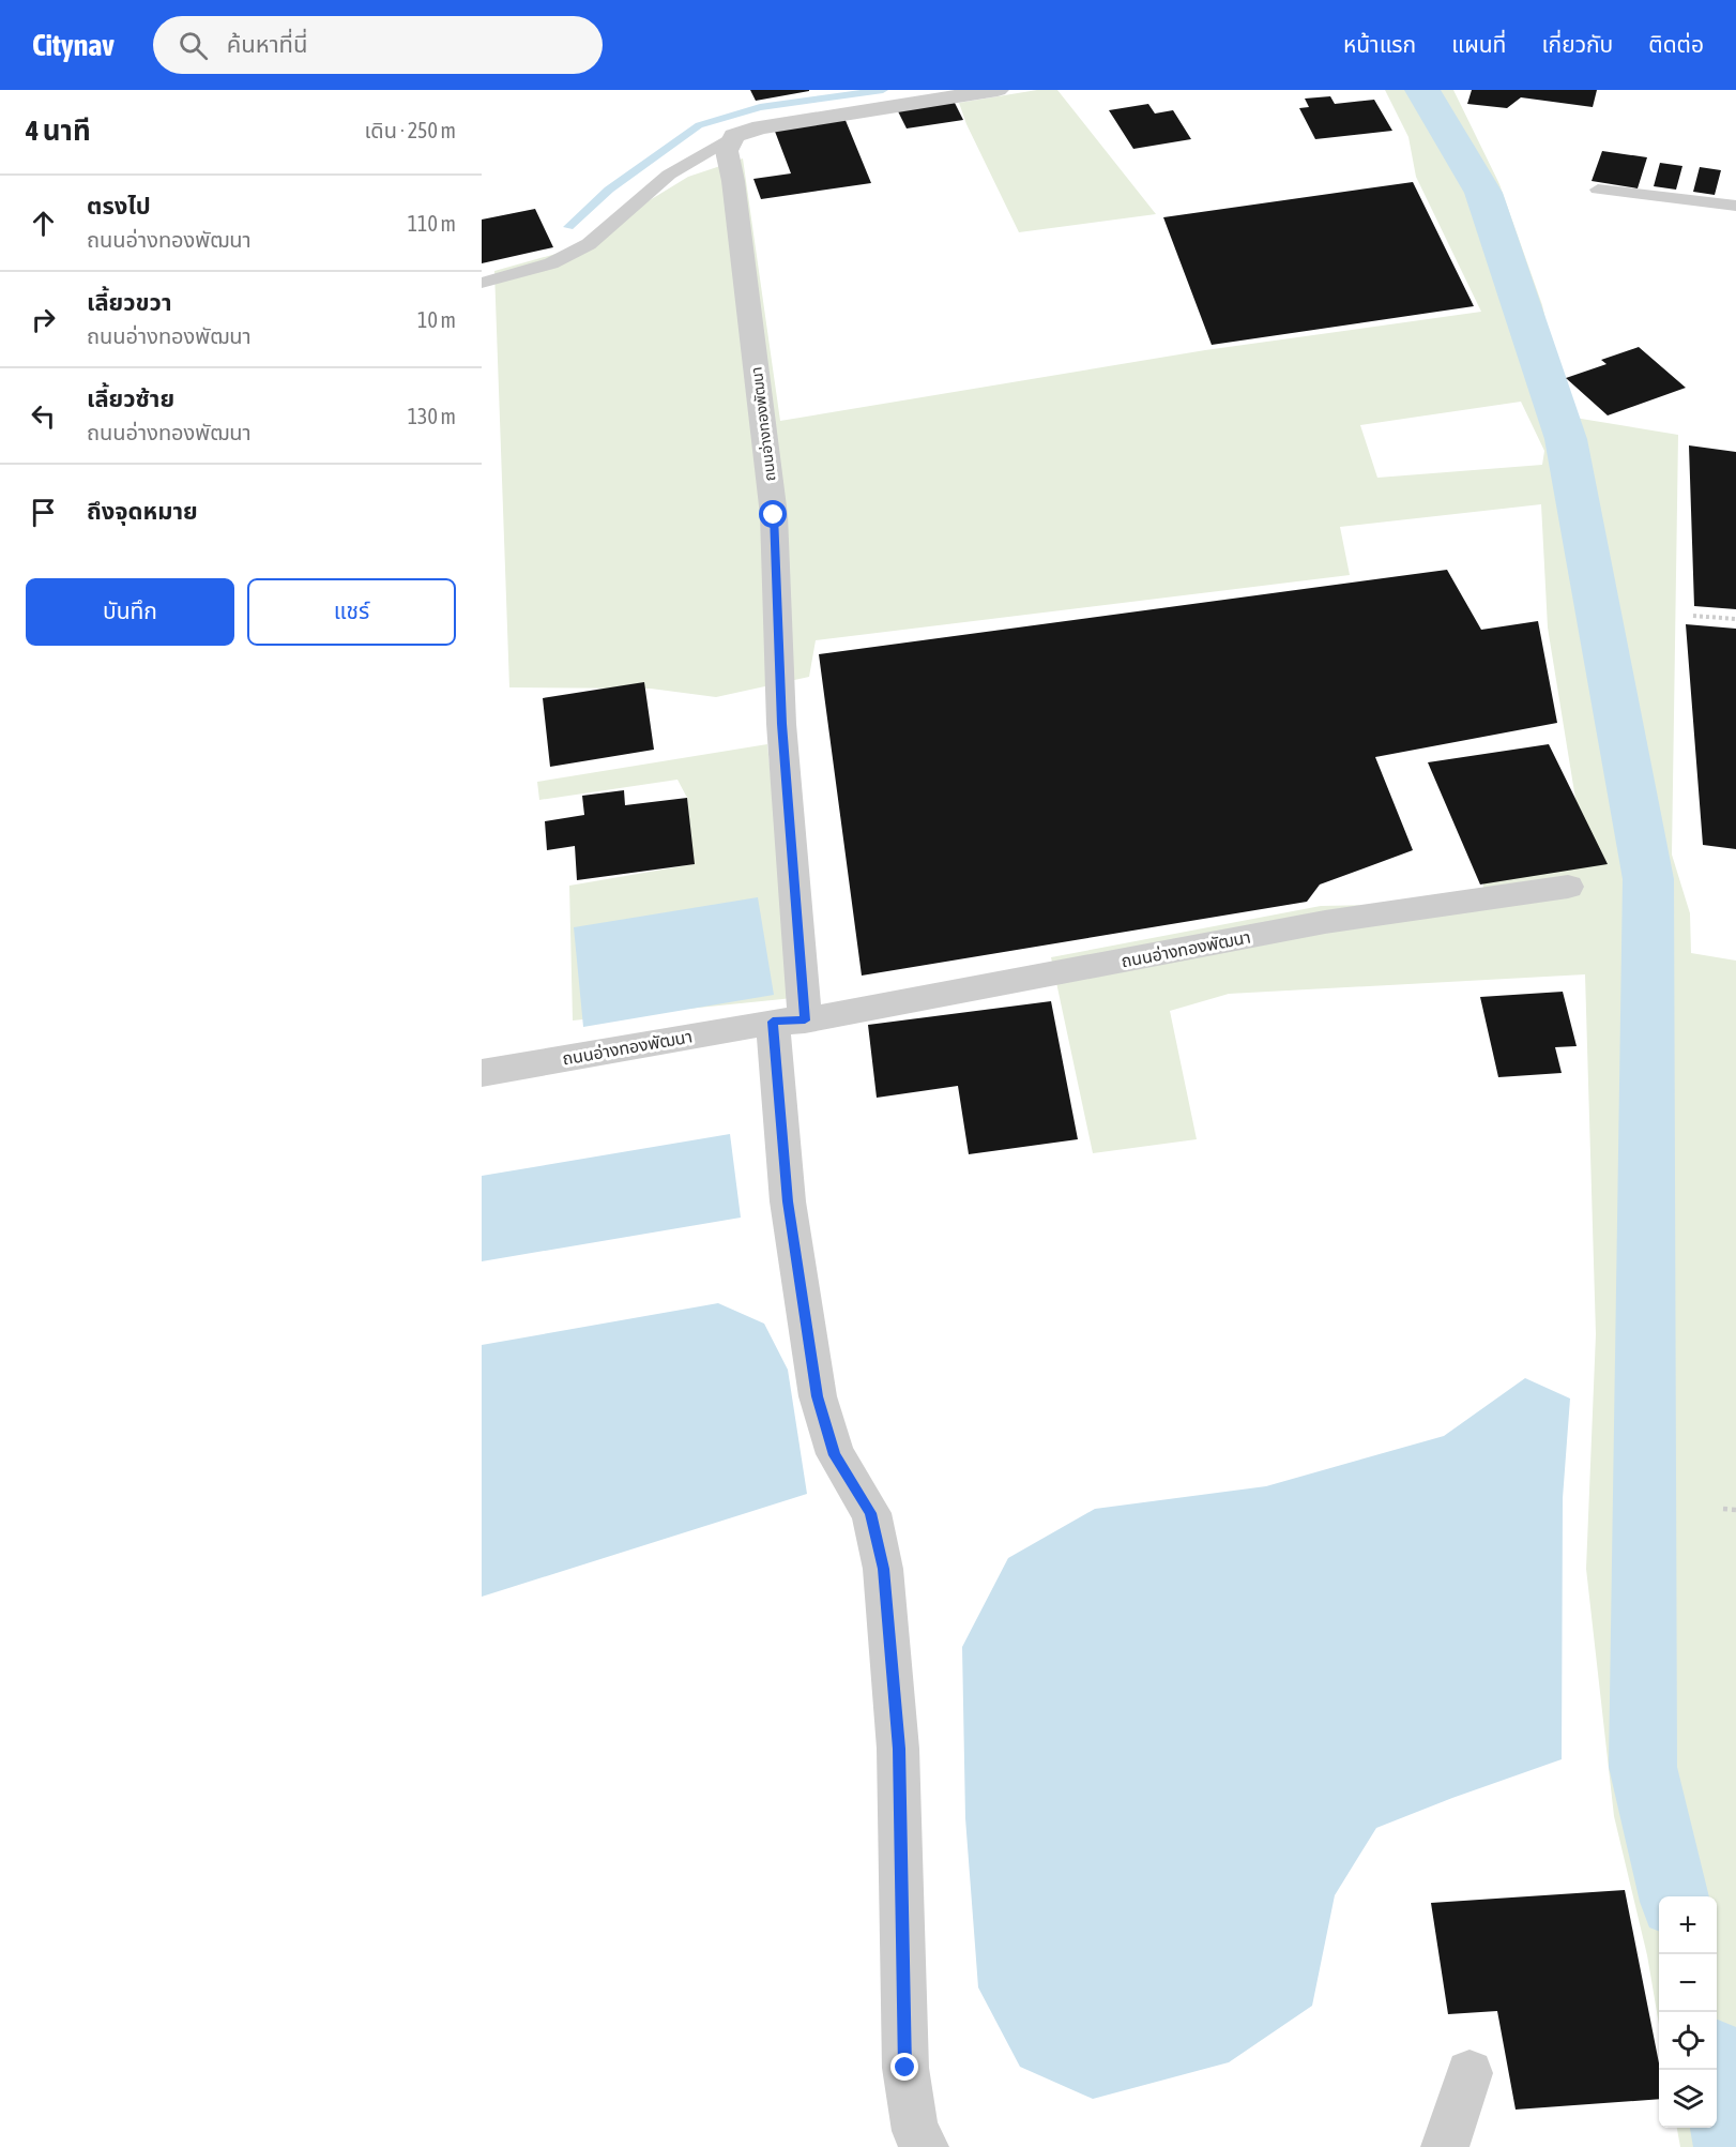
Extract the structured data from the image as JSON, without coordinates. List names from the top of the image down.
{
  "streets": {
    "street": ["ถนนอ่างทองพัฒนา"]
  },
  "page": {
    "header": "Citynav",
    "search": "ค้นหาที่นี่",
    "nav": [
      "หน้าแรก",
      "แผนที่",
      "เกี่ยวกับ",
      "ติดต่อ"
    ],
    "heading": ["4 นาที", "เดิน · 250 m"],
    "list": [
      ["ตรงไป", "ถนนอ่างทองพัฒนา", "110 m"],
      ["เลี้ยวขวา", "ถนนอ่างทองพัฒนา", "10 m"],
      ["เลี้ยวซ้าย", "ถนนอ่างทองพัฒนา", "130 m"],
      "ถึงจุดหมาย"
    ],
    "buttons": ["บันทึก", "แชร์"],
    "map_buttons": ["+", "−"]
  }
}
